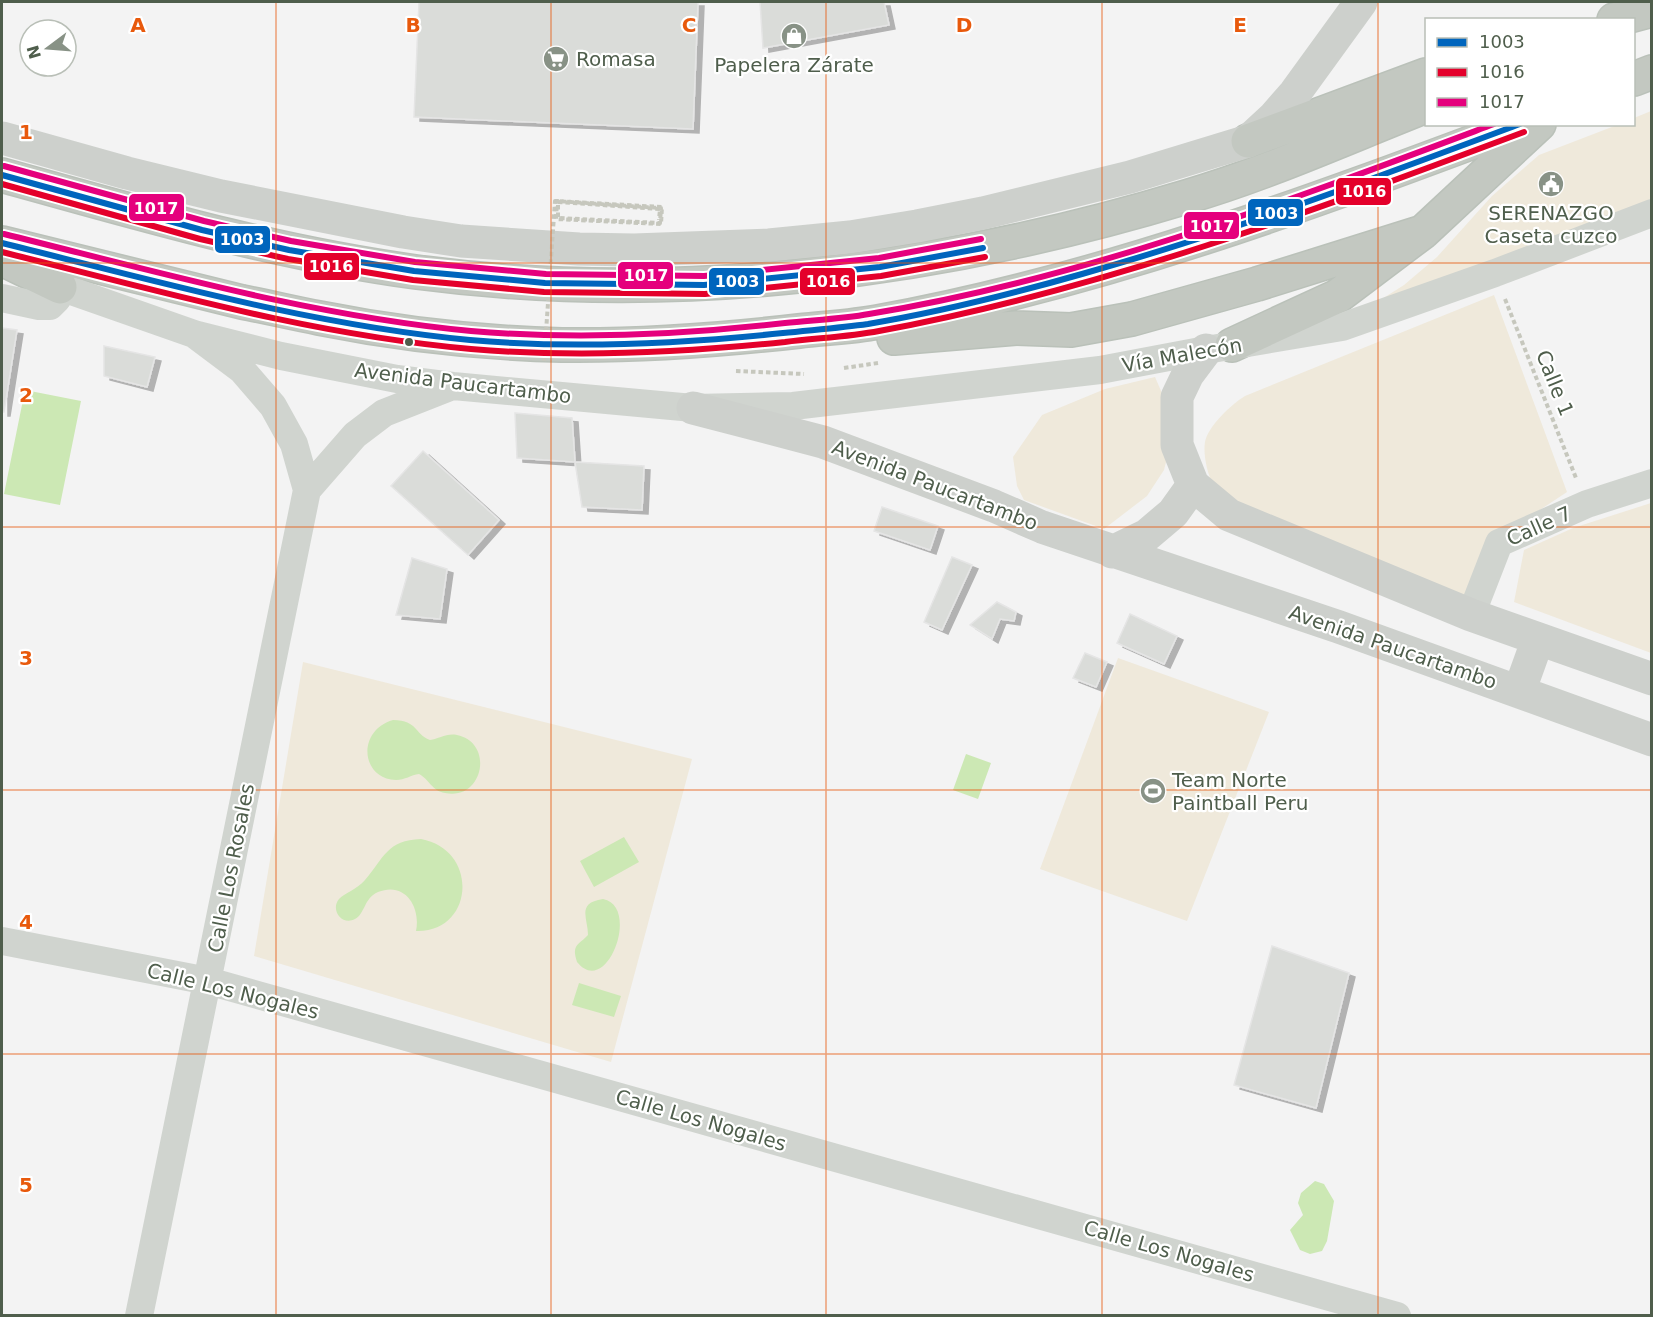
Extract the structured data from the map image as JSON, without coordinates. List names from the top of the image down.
{
  "streets": {
    "main road": ["Avenida Paucartambo"],
    "street": [
      "Vía Malecón",
      "Calle 7",
      "Calle Los Rosales",
      "Calle Los Nogales"
    ],
    "path": ["Calle 1"]
  },
  "crossings": [
    ["Vía Malecón", "Avenida Paucartambo"],
    ["Vía Malecón", "Calle 1"],
    ["Avenida Paucartambo", "Calle Los Rosales"],
    ["Calle 1", "Calle 7"],
    ["Calle Los Rosales", "Calle Los Nogales"]
  ],
  "places": {
    "shop": ["Papelera Zárate"],
    "supermarket": ["Romasa"],
    "public building": ["SERENAZGO Caseta cuzco"],
    "sports": ["Team Norte Paintball Peru"]
  },
  "lines": ["transit line 1003", "transit line 1017", "transit line 1016"],
  "legend": ["1003", "1016", "1017"],
  "north": "left",
  "grid": {
    "columns": [
      "A",
      "B",
      "C",
      "D",
      "E"
    ],
    "rows": [
      "1",
      "2",
      "3",
      "4",
      "5"
    ]
  }
}
